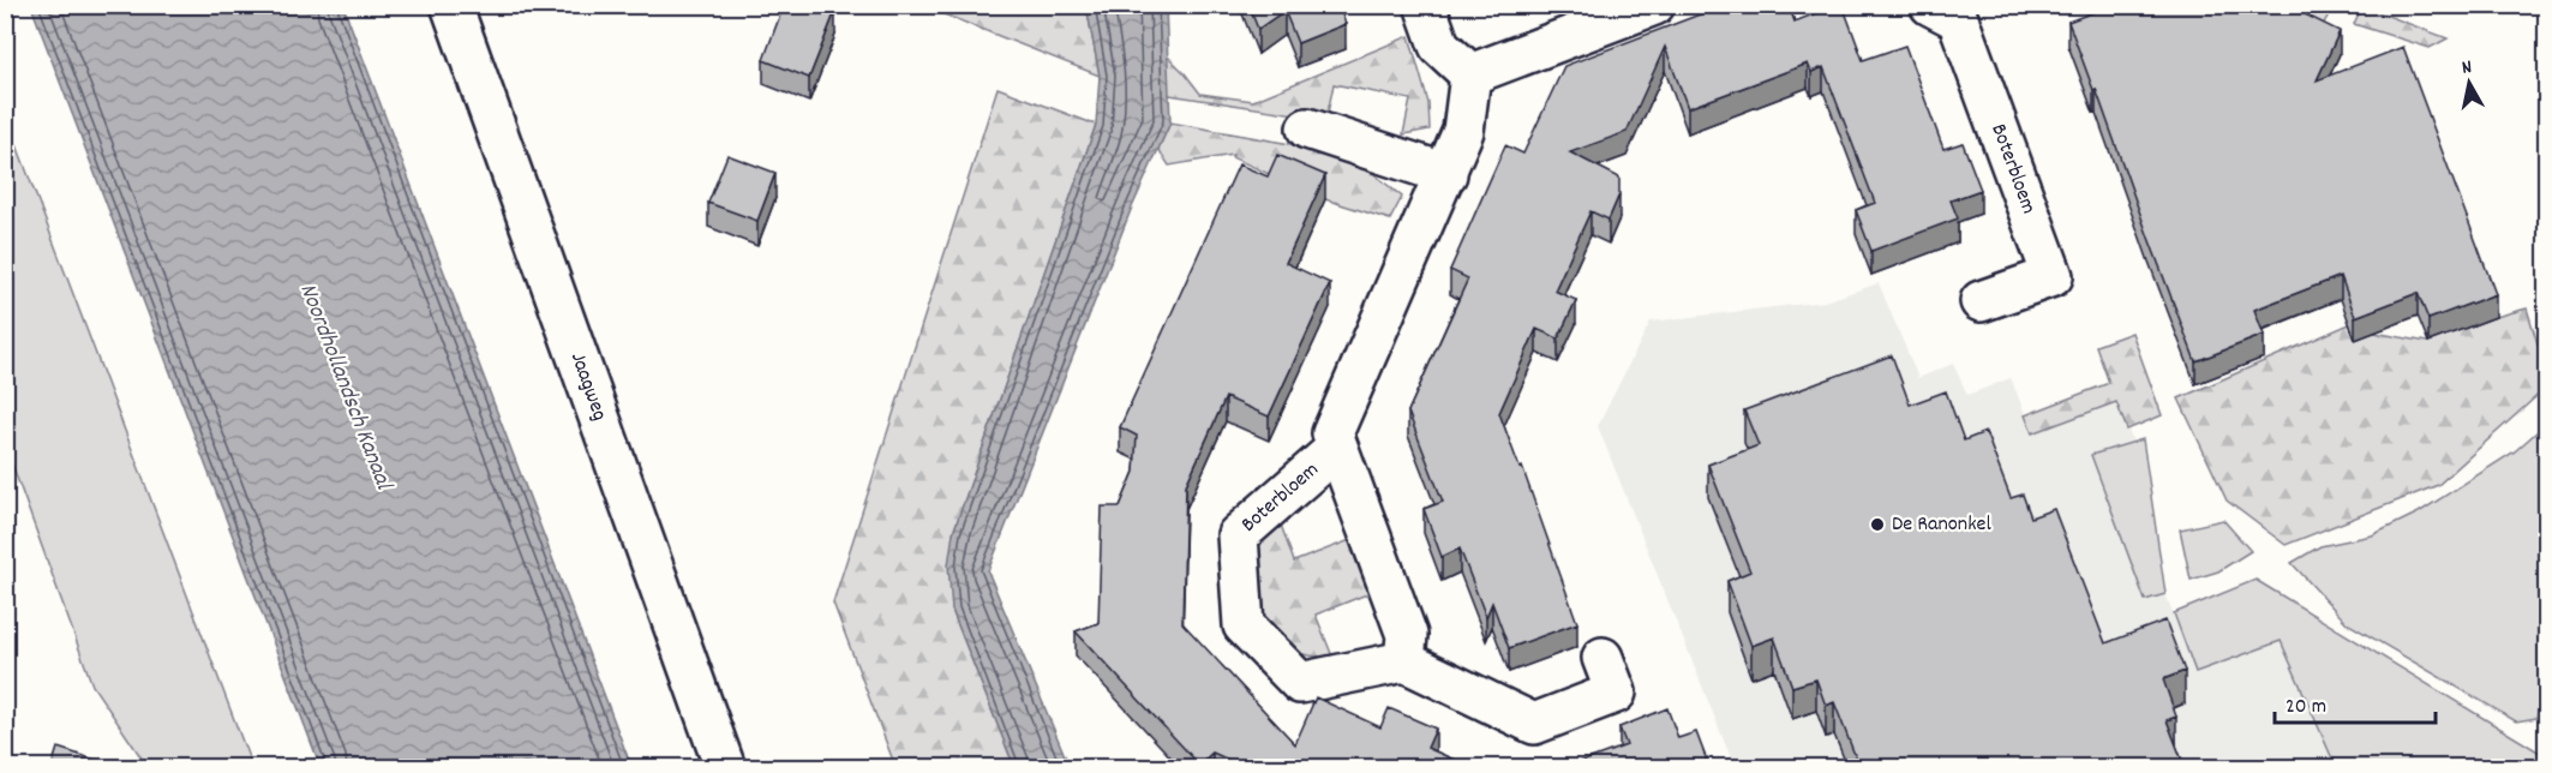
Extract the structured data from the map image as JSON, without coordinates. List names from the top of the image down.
{
  "streets": {
    "street": ["Boterbloem", "Jaagweg"]
  },
  "water": ["Noordhollandsch Kanaal"],
  "places": ["De Ranonkel"],
  "scale_bar": "20 m",
  "north": "top"
}
